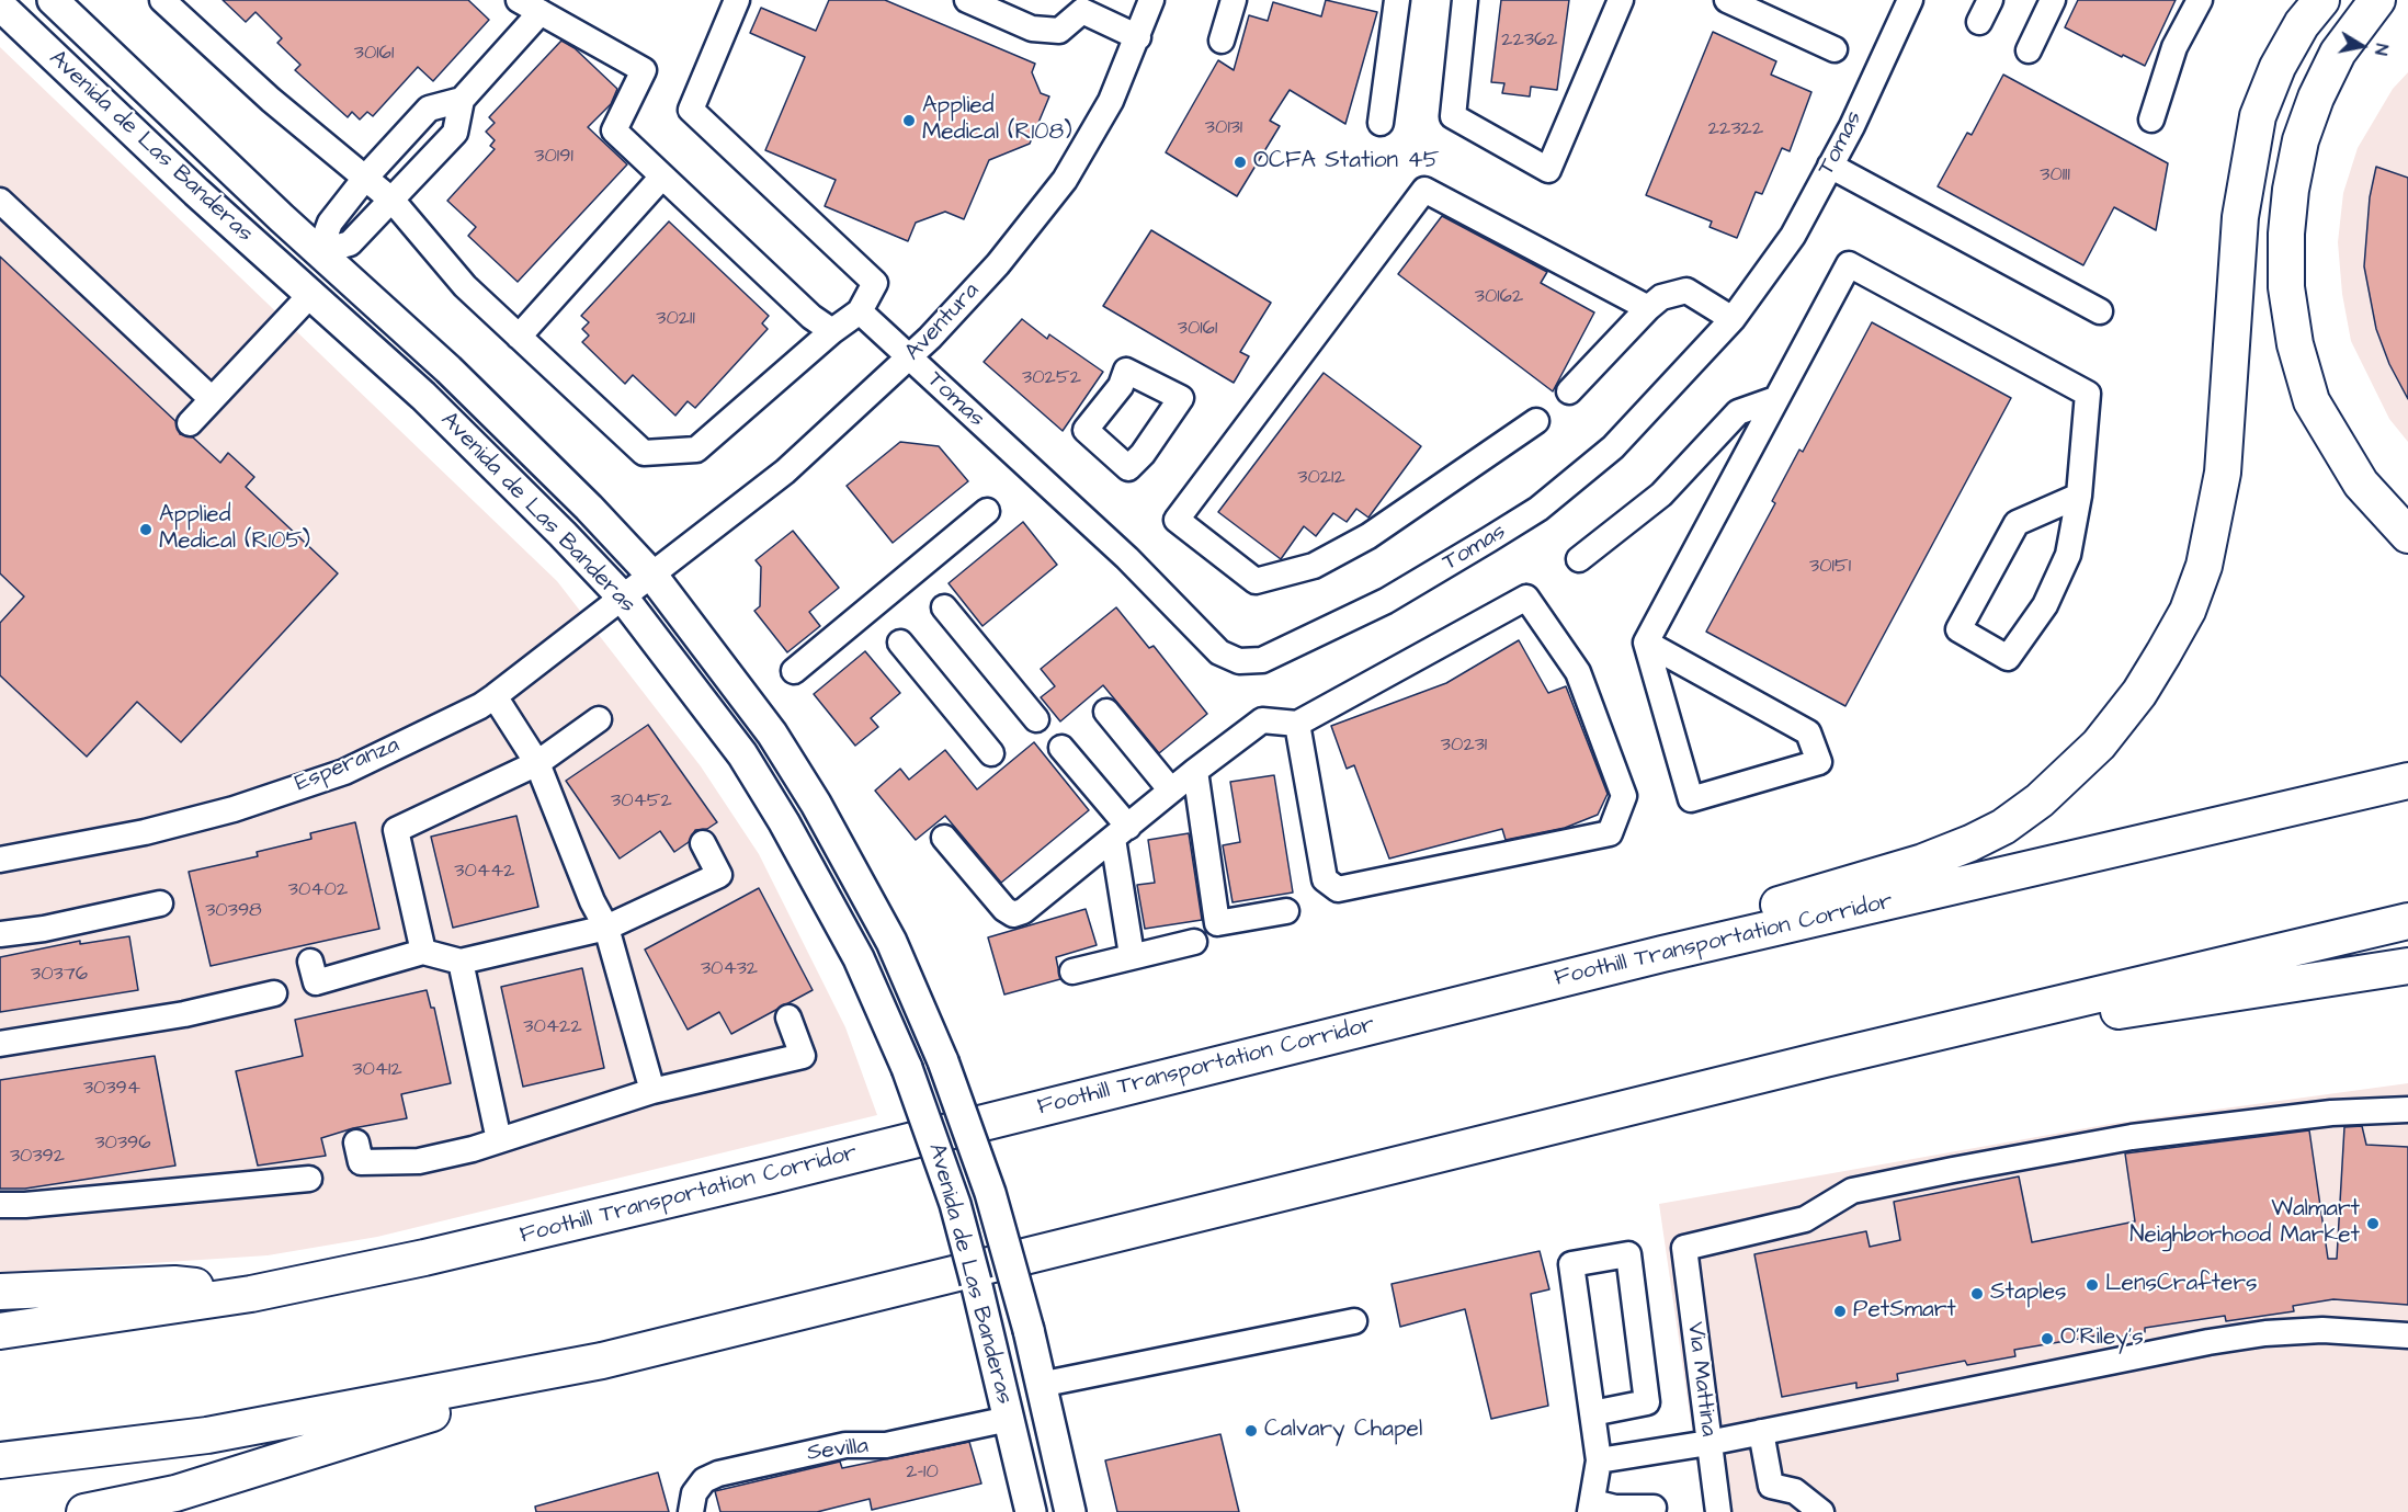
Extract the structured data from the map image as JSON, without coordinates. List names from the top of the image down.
{
  "streets": {
    "highway": ["Foothill Transportation Corridor"],
    "main road": ["Avenida de Las Banderas"],
    "street": [
      "Tomas",
      "Aventura",
      "Esperanza",
      "Via Mattina",
      "Sevilla"
    ]
  },
  "crossings": [
    ["Tomas", "Aventura"],
    ["Avenida de Las Banderas", "Aventura"],
    ["Avenida de Las Banderas", "Esperanza"],
    ["Avenida de Las Banderas", "Sevilla"],
    ["Aventura", "Esperanza"]
  ],
  "places": [
    "Applied Medical (R108)",
    "OCFA Station 45",
    "Applied Medical (R105)",
    "Walmart Neighborhood Market",
    "LensCrafters",
    "Staples",
    "PetSmart",
    "O'Riley's",
    "Calvary Chapel"
  ],
  "house_numbers": [
    "22362",
    "30161",
    "30131",
    "22322",
    "30191",
    "30111",
    "30162",
    "30211",
    "30161",
    "30252",
    "30212",
    "30151",
    "30231",
    "30452",
    "30442",
    "30402",
    "30398",
    "30432",
    "30376",
    "30422",
    "30412",
    "30394",
    "30396",
    "30392",
    "2-10"
  ],
  "north": "right"
}
